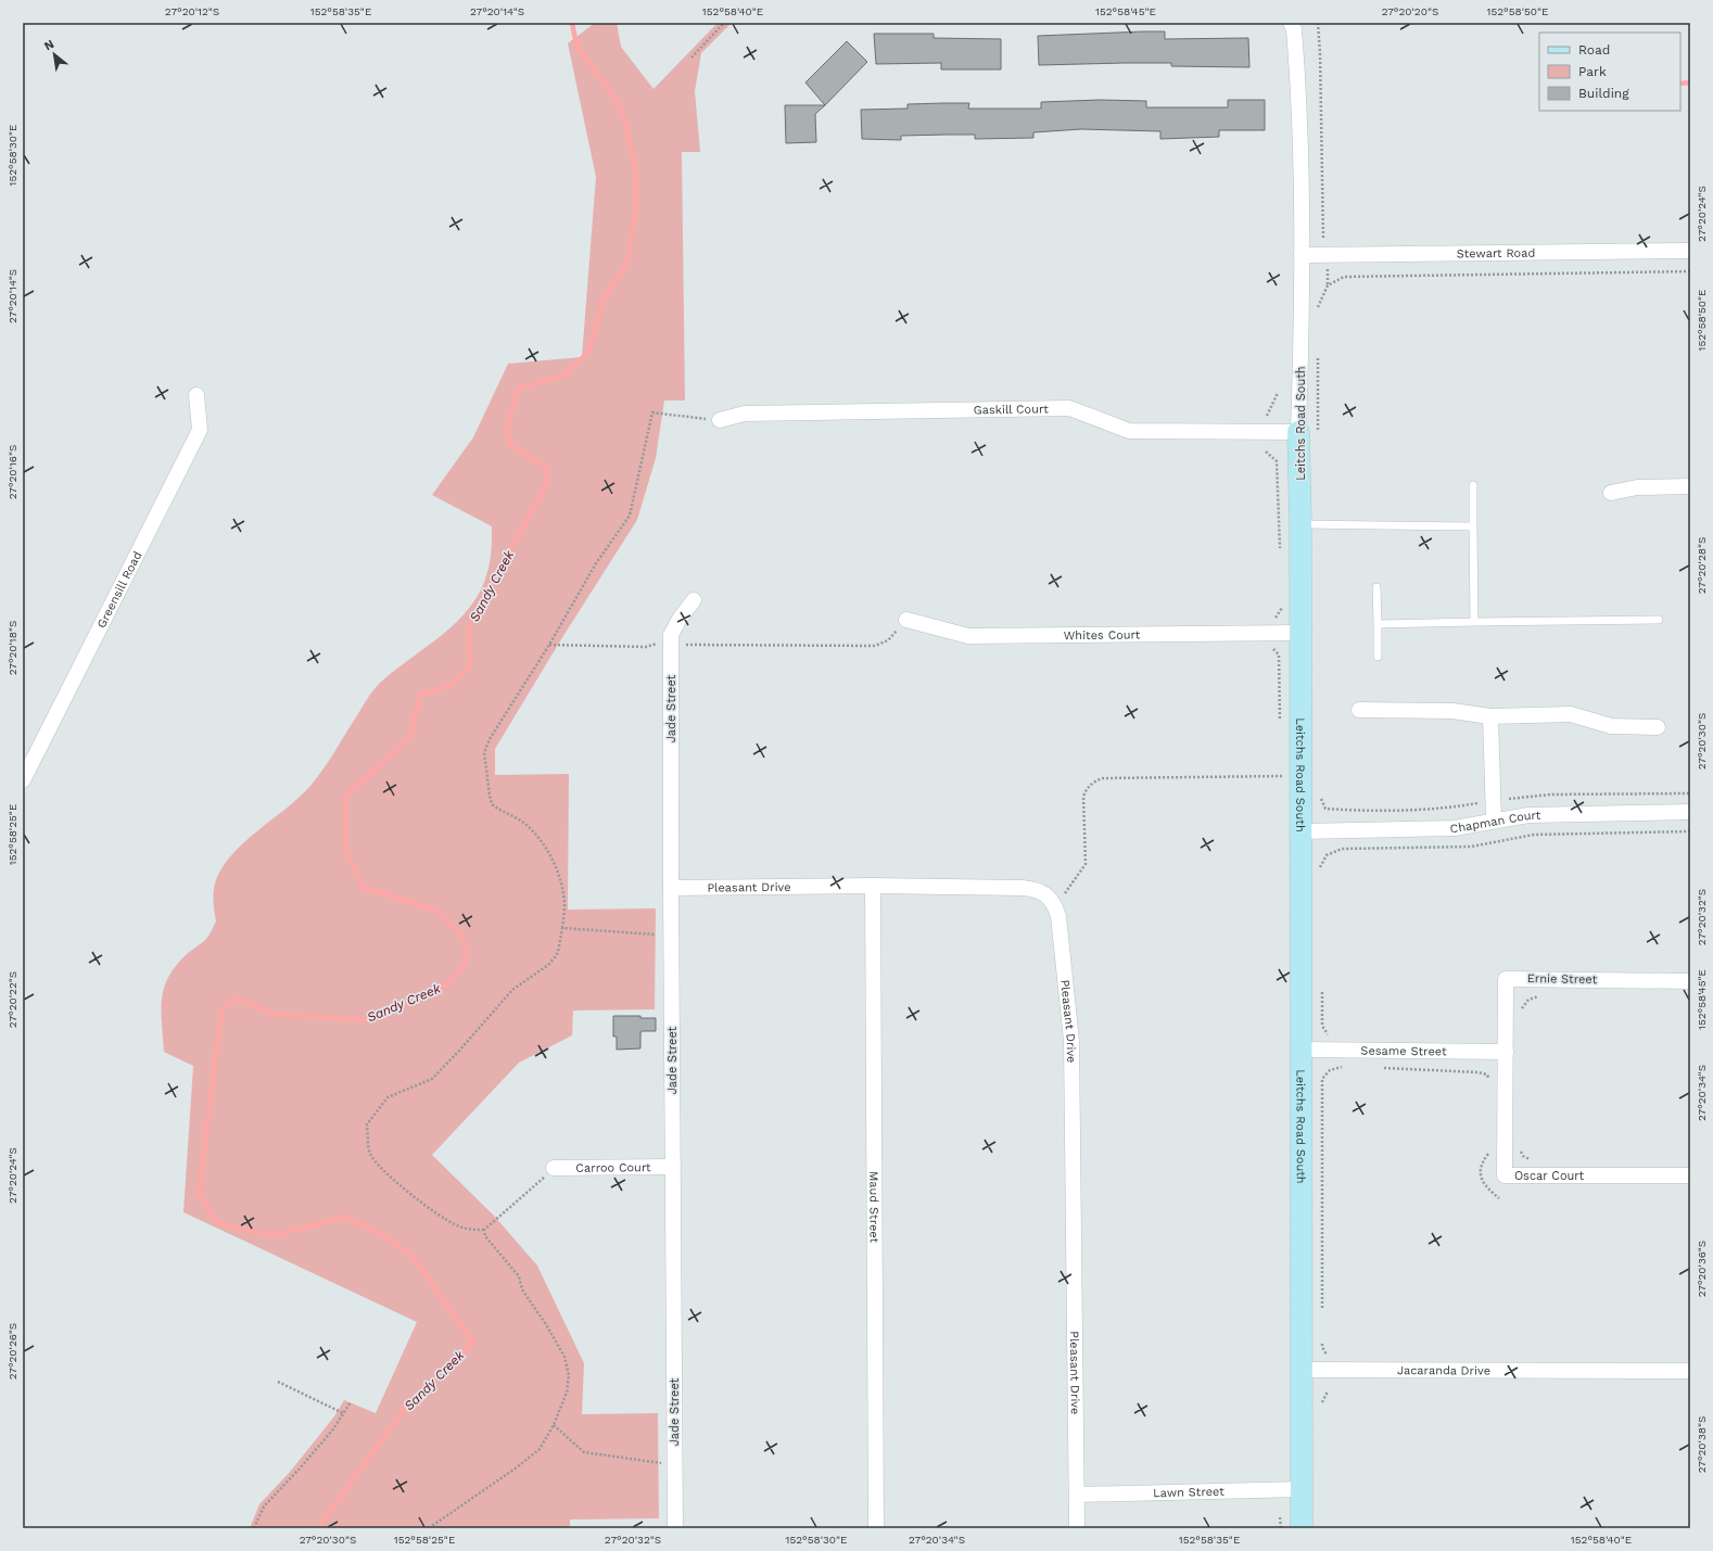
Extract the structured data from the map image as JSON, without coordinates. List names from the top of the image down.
{
  "streets": {
    "street": [
      "Stewart Road",
      "Gaskill Court",
      "Leitchs Road South",
      "Greensill Road",
      "Whites Court",
      "Jade Street",
      "Chapman Court",
      "Pleasant Drive",
      "Ernie Street",
      "Sesame Street",
      "Carroo Court",
      "Oscar Court",
      "Maud Street",
      "Jacaranda Drive",
      "Lawn Street"
    ]
  },
  "crossings": [
    ["Stewart Road", "Leitchs Road South"],
    ["Gaskill Court", "Leitchs Road South"],
    ["Leitchs Road South", "Whites Court"],
    ["Leitchs Road South", "Chapman Court"],
    ["Leitchs Road South", "Sesame Street"],
    ["Leitchs Road South", "Jacaranda Drive"],
    ["Leitchs Road South", "Lawn Street"],
    ["Jade Street", "Pleasant Drive"],
    ["Jade Street", "Carroo Court"],
    ["Pleasant Drive", "Maud Street"],
    ["Pleasant Drive", "Lawn Street"],
    ["Ernie Street", "Sesame Street"],
    ["Ernie Street", "Oscar Court"],
    ["Sesame Street", "Oscar Court"]
  ],
  "water": ["Sandy Creek"],
  "legend": ["Road", "Park", "Building"],
  "north": "top left",
  "coordinates": [
    "27°20'12\"S",
    "152°58'35\"E",
    "27°20'14\"S",
    "152°58'40\"E",
    "152°58'45\"E",
    "27°20'20\"S",
    "152°58'50\"E",
    "152°58'30\"E",
    "27°20'24\"S",
    "27°20'16\"S",
    "27°20'28\"S",
    "27°20'18\"S",
    "27°20'30\"S",
    "152°58'25\"E",
    "27°20'32\"S",
    "27°20'22\"S",
    "27°20'34\"S",
    "27°20'36\"S",
    "27°20'26\"S",
    "27°20'38\"S"
  ]
}
